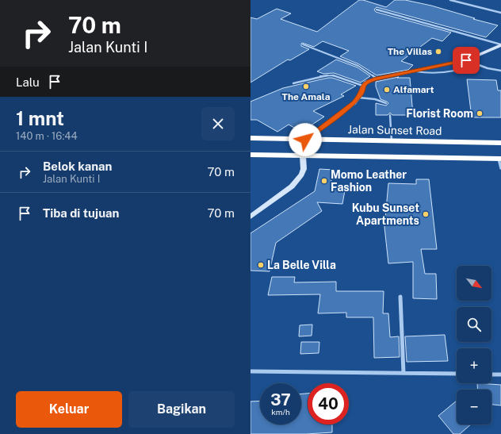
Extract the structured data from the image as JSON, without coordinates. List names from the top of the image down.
{
  "streets": {
    "highway": ["Jalan Sunset Road"]
  },
  "places": [
    "The Villas",
    "The Amala",
    "Alfamart",
    "Florist Room",
    "Momo Leather Fashion",
    "Kubu Sunset Apartments",
    "La Belle Villa"
  ],
  "north": "bottom right",
  "page": {
    "turn": ["70 m", "Jalan Kunti I"],
    "then": "Lalu",
    "heading": ["1 mnt", "140 m · 16:44"],
    "list": [
      {
        "name": "Belok kanan",
        "note": "Jalan Kunti I",
        "value": "70 m"
      },
      {
        "name": "Tiba di tujuan",
        "value": "70 m"
      }
    ],
    "map_buttons": ["+", "−"],
    "speed": "37 km/h",
    "limit": "40",
    "buttons": ["Keluar", "Bagikan"]
  }
}
